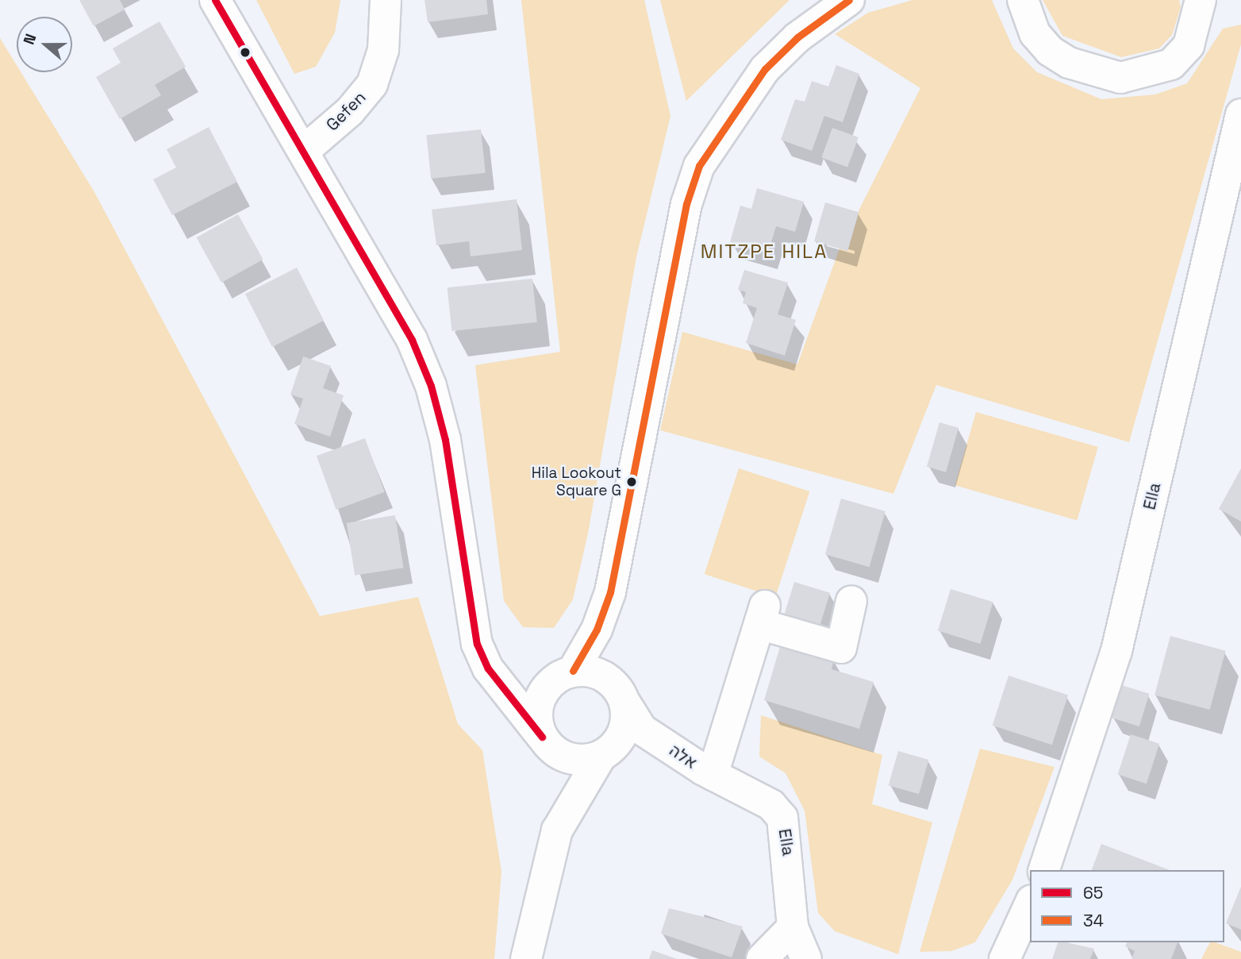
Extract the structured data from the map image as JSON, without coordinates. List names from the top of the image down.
{
  "streets": {
    "street": ["Gefen", "Ella", "אלה"]
  },
  "crossings": [
    ["Ella", "אלה"]
  ],
  "districts": ["MITZPE HILA"],
  "places": ["Hila Lookout Square G"],
  "lines": ["transit line 65", "transit line 34"],
  "legend": ["65", "34"],
  "north": "left"
}
